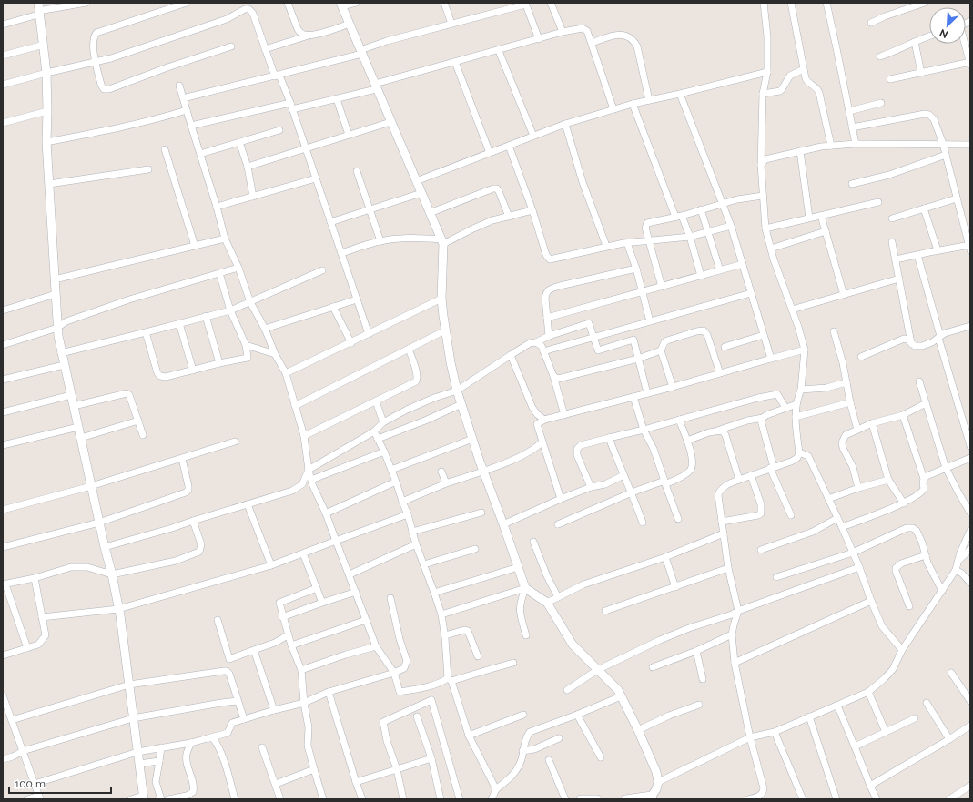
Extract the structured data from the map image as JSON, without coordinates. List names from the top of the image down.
{
  "scale_bar": "100 m",
  "north": "bottom left"
}
